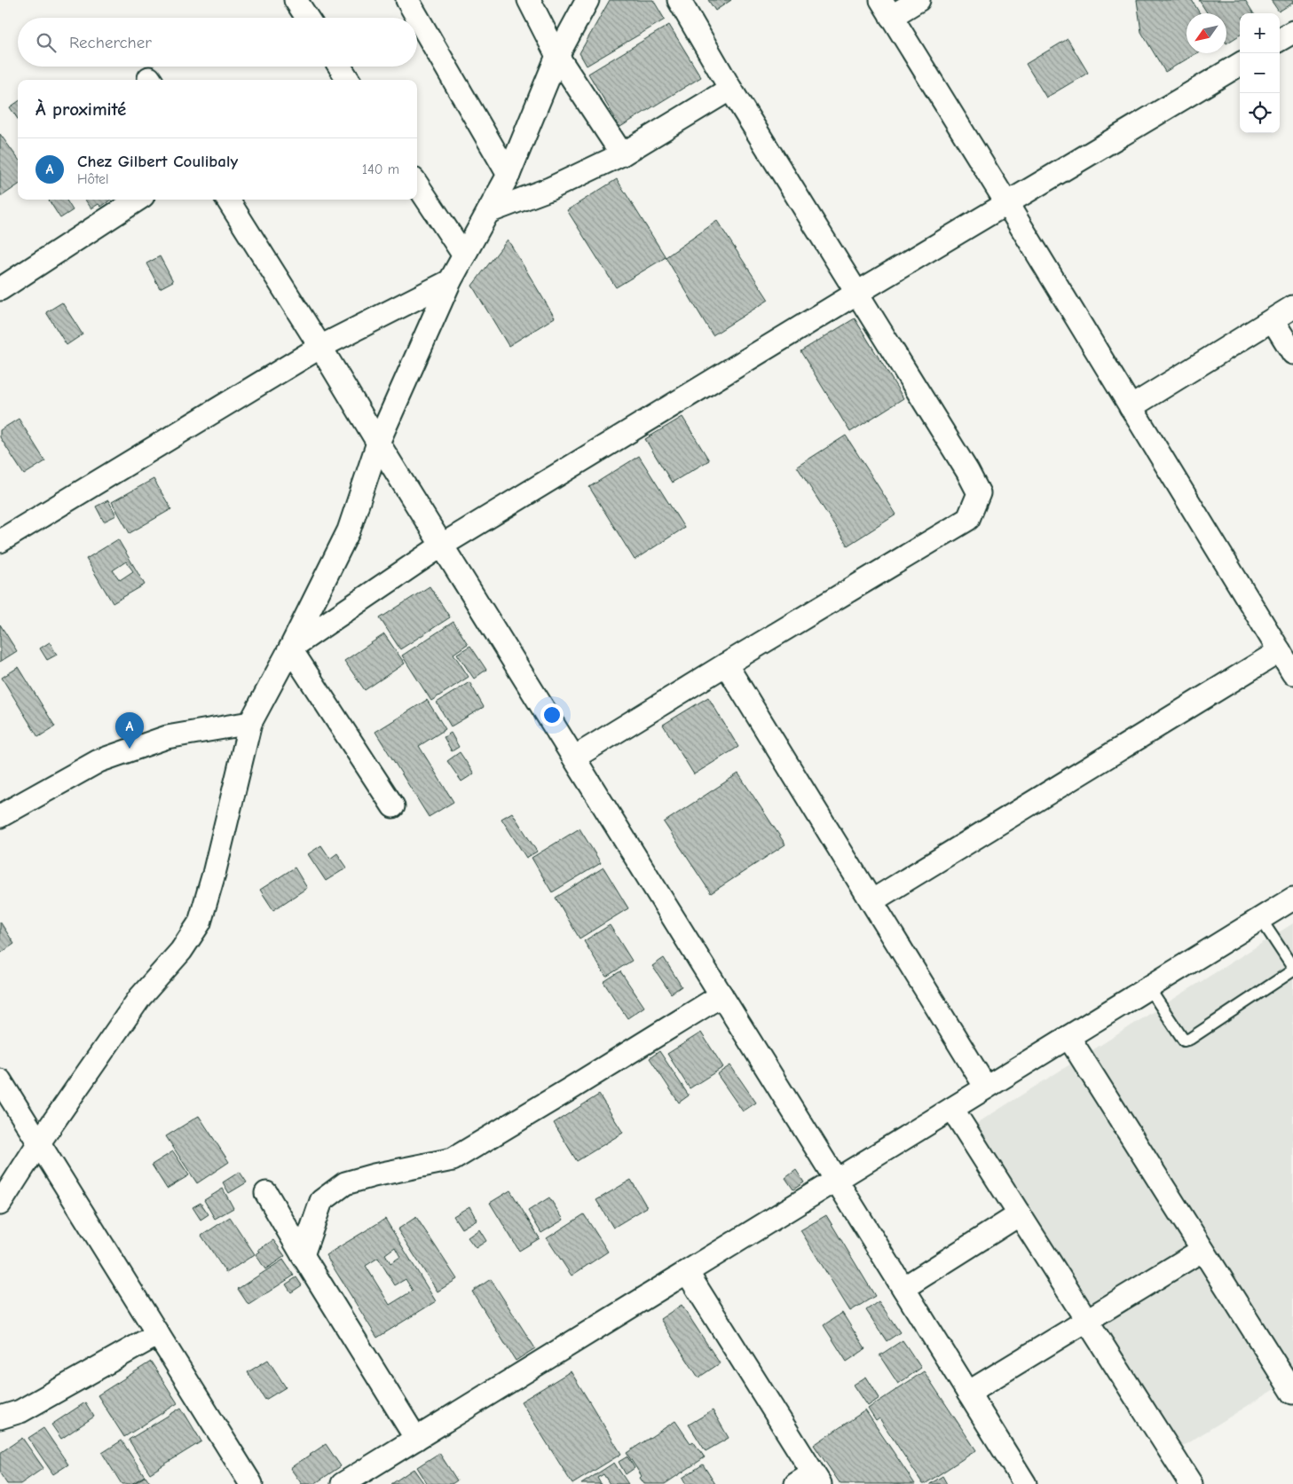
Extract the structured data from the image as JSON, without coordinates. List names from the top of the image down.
{
  "north": "bottom left",
  "page": {
    "map_buttons": ["+", "−"],
    "search": "Rechercher",
    "heading": "À proximité",
    "list": [
      {
        "mark": "A",
        "name": "Chez Gilbert Coulibaly",
        "note": "Hôtel",
        "value": "140 m"
      }
    ],
    "pins": "A"
  }
}
